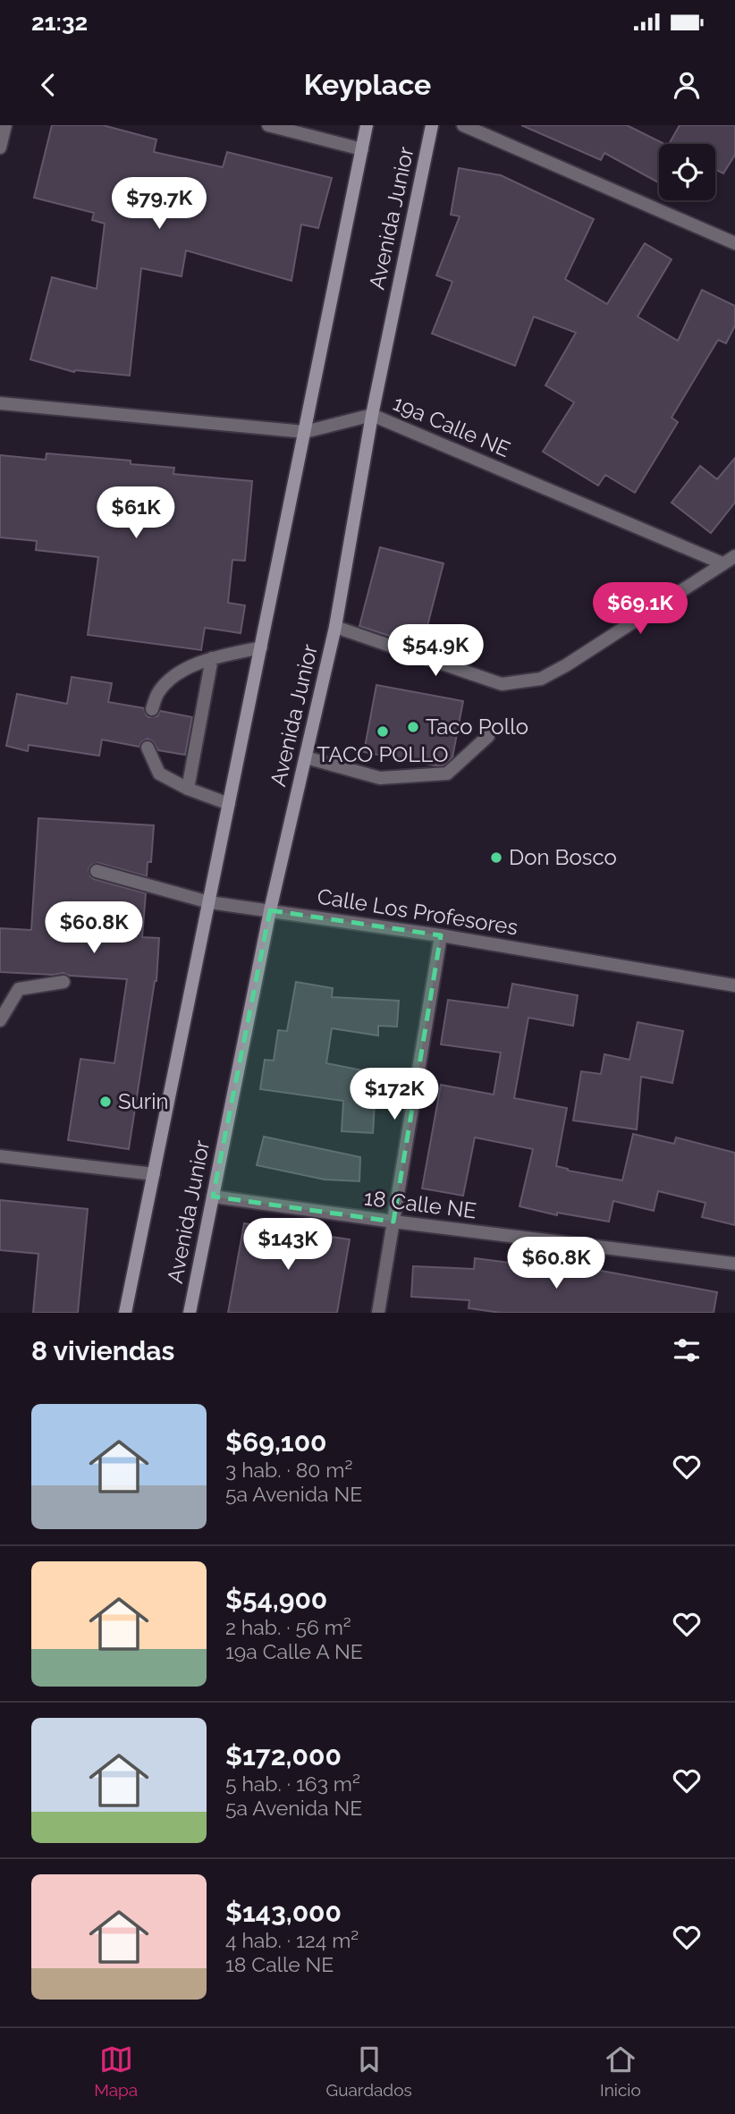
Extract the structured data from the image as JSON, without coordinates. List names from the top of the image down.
{
  "streets": {
    "main road": ["Avenida Junior"],
    "street": ["19a Calle NE", "Calle Los Profesores", "18 Calle NE"]
  },
  "crossings": [
    ["Avenida Junior", "19a Calle NE"],
    ["Avenida Junior", "Calle Los Profesores"],
    ["Avenida Junior", "18 Calle NE"]
  ],
  "places": [
    "Taco Pollo",
    "TACO POLLO",
    "Don Bosco",
    "Surin"
  ],
  "page": {
    "status": "21:32",
    "header": "Keyplace",
    "price": [
      "$79.7K",
      "$61K",
      "$69.1K",
      "$54.9K",
      "$60.8K",
      "$172K",
      "$143K",
      "$60.8K"
    ],
    "heading": "8 viviendas",
    "list": [
      {
        "name": "$69,100",
        "note": "3 hab. · 80 m² · 5a Avenida NE"
      },
      {
        "name": "$54,900",
        "note": "2 hab. · 56 m² · 19a Calle A NE"
      },
      {
        "name": "$172,000",
        "note": "5 hab. · 163 m² · 5a Avenida NE"
      },
      {
        "name": "$143,000",
        "note": "4 hab. · 124 m² · 18 Calle NE"
      }
    ],
    "tabs": ["Mapa", "Guardados", "Inicio"]
  }
}
